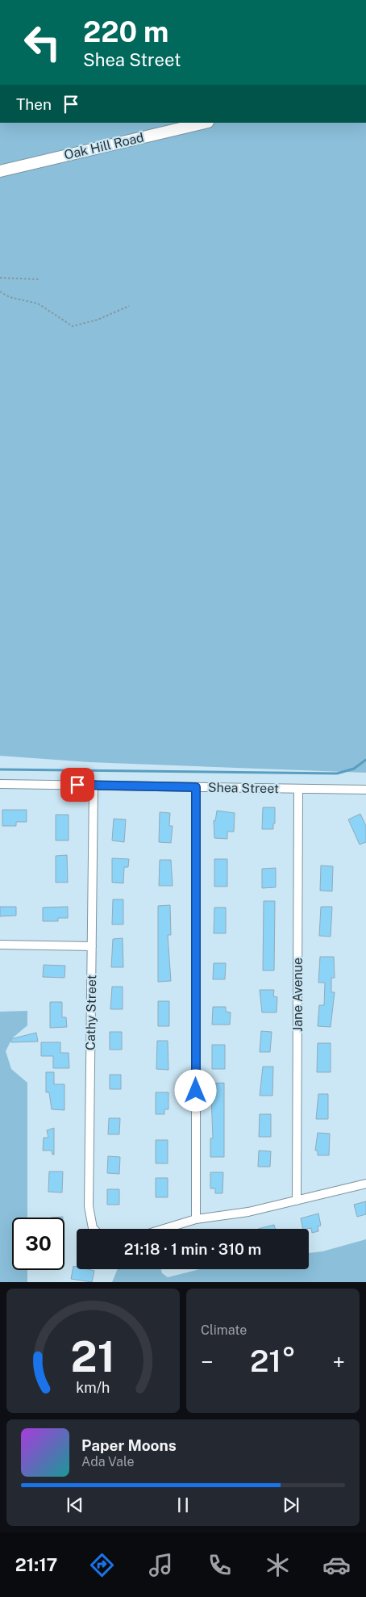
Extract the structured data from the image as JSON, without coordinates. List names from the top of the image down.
{
  "streets": {
    "street": [
      "Oak Hill Road",
      "Shea Street",
      "Jane Avenue",
      "Cathy Street"
    ]
  },
  "crossings": [
    ["Shea Street", "Jane Avenue"],
    ["Shea Street", "Cathy Street"]
  ],
  "page": {
    "turn": ["220 m", "Shea Street"],
    "then": "Then",
    "limit": "30",
    "trip": "21:18 · 1 min · 310 m",
    "tile": "Climate",
    "heat": ["−", "21°", "+"],
    "song": ["Paper Moons", "Ada Vale"],
    "tabs": "21:17",
    "gauge": ["21", "km/h"]
  }
}
